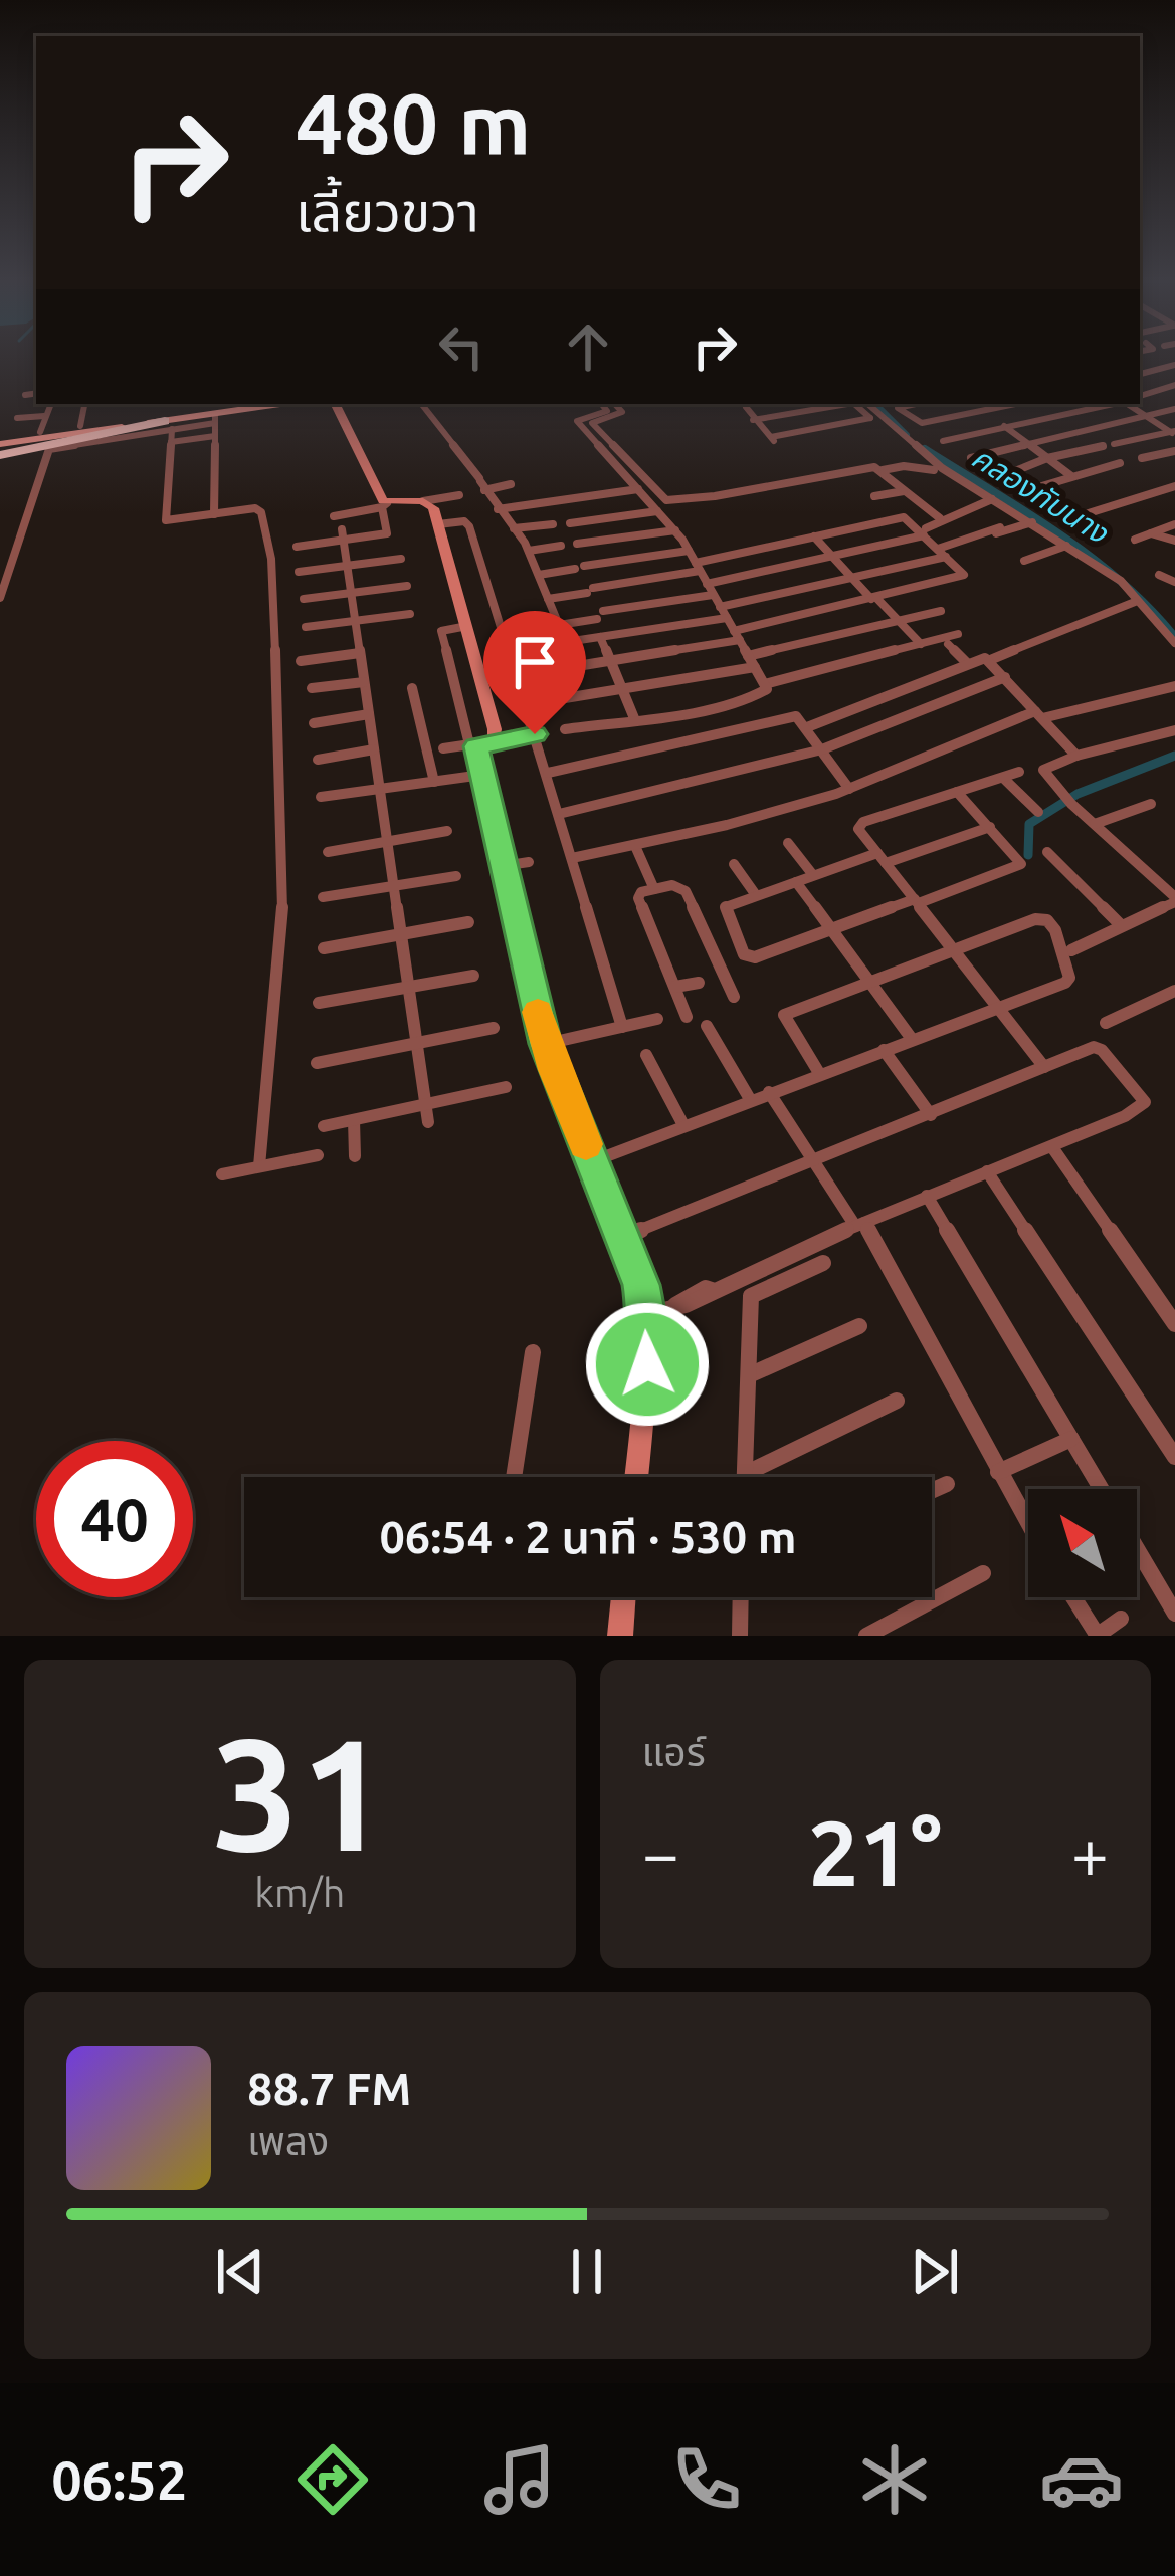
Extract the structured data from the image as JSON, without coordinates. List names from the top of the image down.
{
  "water": ["คลองทับนาง"],
  "north": "top left",
  "page": {
    "turn": ["480 m", "เลี้ยวขวา"],
    "limit": "40",
    "trip": "06:54 · 2 นาที · 530 m",
    "tile": [
      ["31", "km/h"],
      "แอร์"
    ],
    "heat": ["−", "21°", "+"],
    "song": ["88.7 FM", "เพลง"],
    "tabs": "06:52"
  }
}
